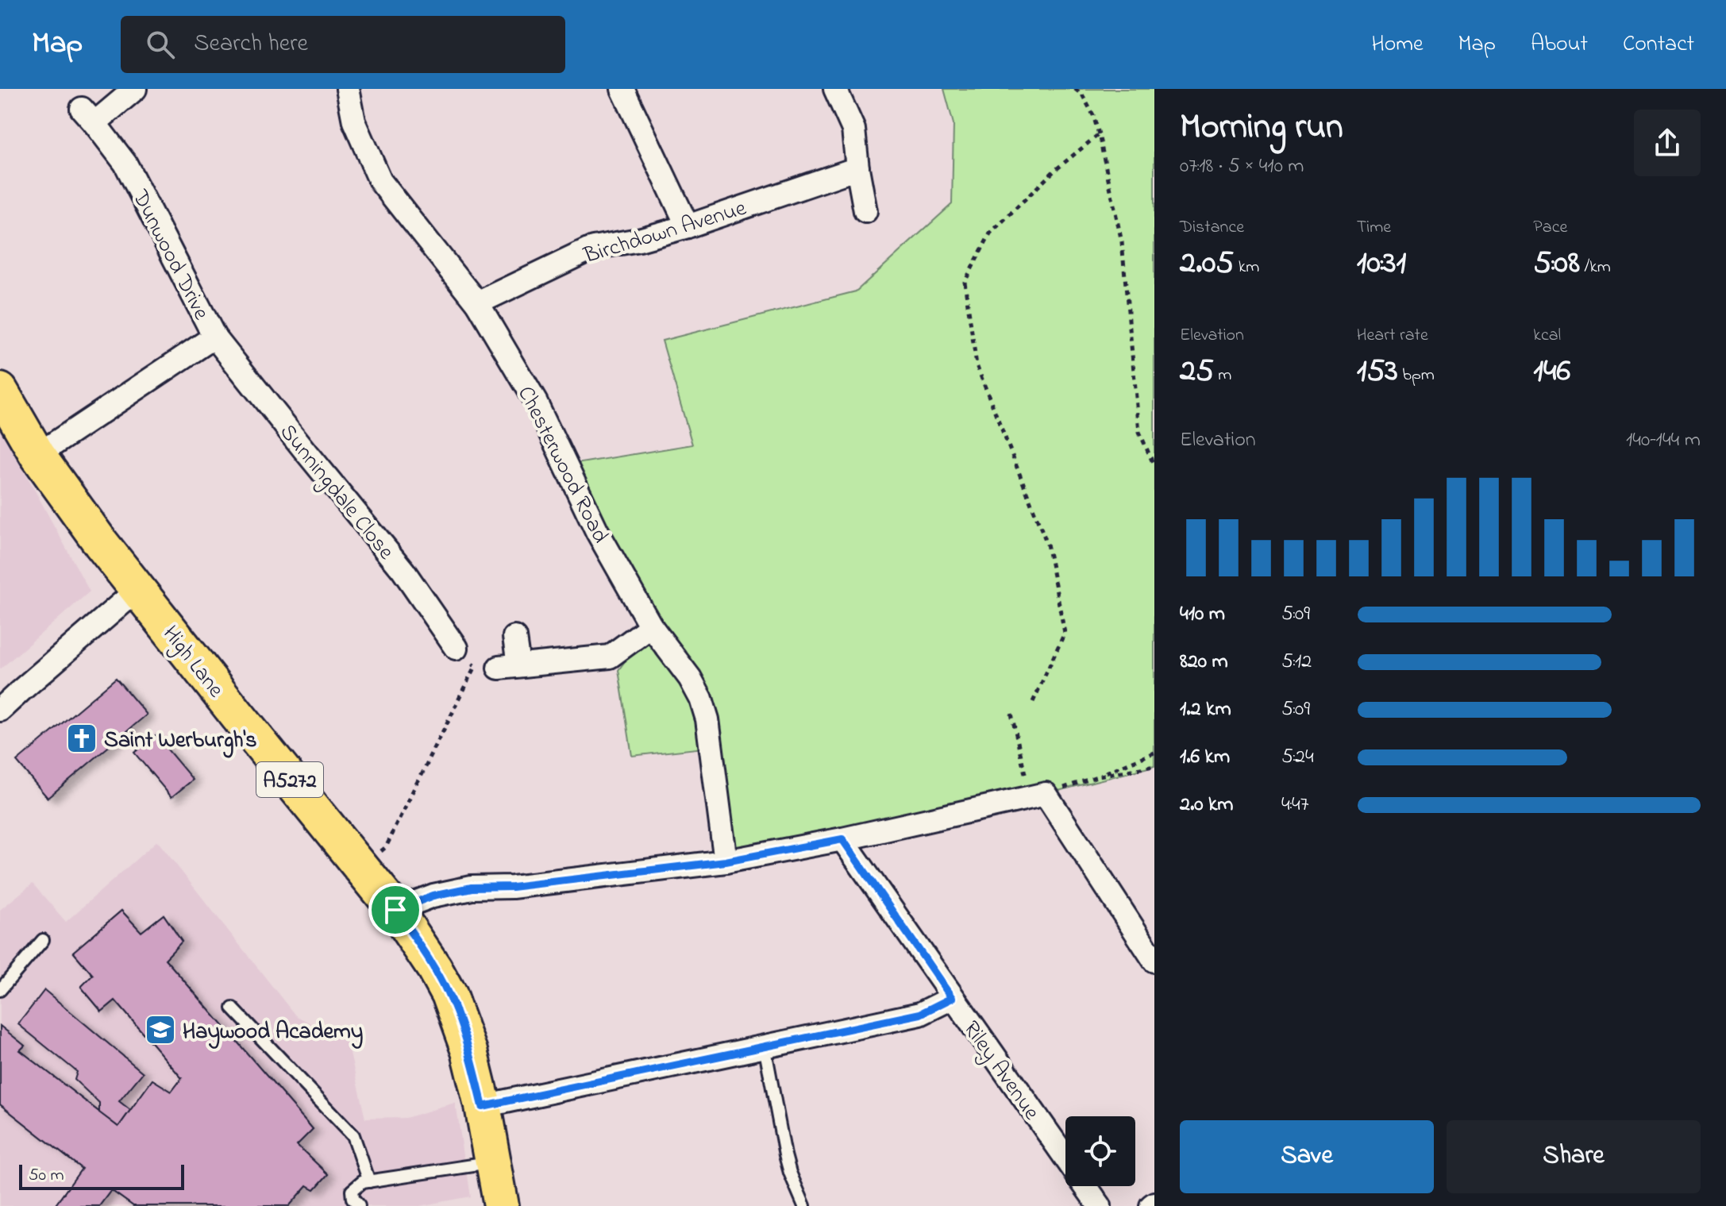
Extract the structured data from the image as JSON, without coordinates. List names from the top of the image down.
{
  "streets": {
    "main road": ["High Lane", "A5272"],
    "street": [
      "Birchdown Avenue",
      "Dunwood Drive",
      "Chesterwood Road",
      "Sunningdale Close",
      "Riley Avenue"
    ]
  },
  "crossings": [
    ["Birchdown Avenue", "Chesterwood Road"],
    ["Dunwood Drive", "Sunningdale Close"],
    ["Dunwood Drive", "High Lane"]
  ],
  "places": {
    "church": ["Saint Werburgh's"],
    "school or university": ["Haywood Academy"]
  },
  "scale_bar": "50 m",
  "page": {
    "header": "Map",
    "search": "Search here",
    "nav": [
      "Home",
      "Map",
      "About",
      "Contact"
    ],
    "heading": ["Morning run", "07:18 · 5 × 410 m"],
    "stats": [
      ["Distance", "2.05 km"],
      ["Time", "10:31"],
      ["Pace", "5:08 /km"],
      ["Elevation", "25 m"],
      ["Heart rate", "153 bpm"],
      ["kcal", "146"]
    ],
    "chart": ["Elevation", "140–144 m"],
    "list": [
      {
        "name": "410 m",
        "note": "5:09"
      },
      {
        "name": "820 m",
        "note": "5:12"
      },
      {
        "name": "1.2 km",
        "note": "5:09"
      },
      {
        "name": "1.6 km",
        "note": "5:24"
      },
      {
        "name": "2.0 km",
        "note": "4:47"
      }
    ],
    "buttons": ["Save", "Share"],
    "scale": "50 m"
  }
}
